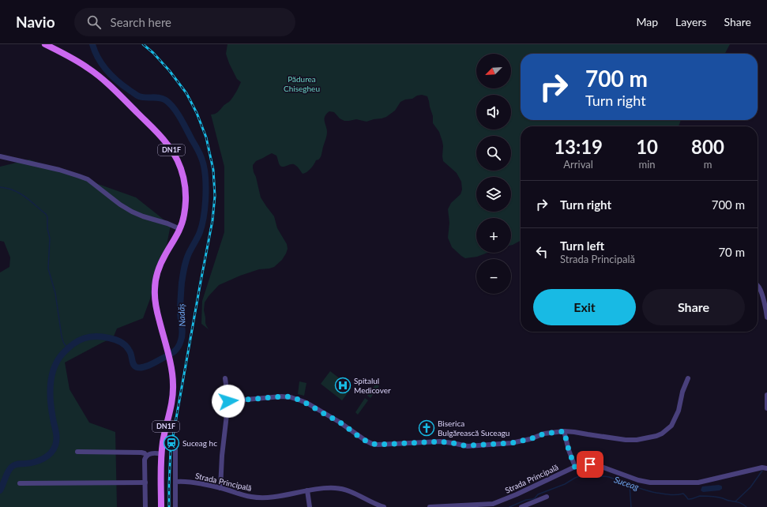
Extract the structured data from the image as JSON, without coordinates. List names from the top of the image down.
{
  "streets": {
    "main road": ["DN1F"],
    "street": ["Strada Principală"]
  },
  "water": ["Nadăș", "Suceag"],
  "parks": ["Pădurea Chisegheu"],
  "places": {
    "hospital": ["Spitalul Medicover"],
    "church": ["Biserica Bulgărească Suceagu"],
    "station": ["Suceag hc"]
  },
  "north": "bottom left",
  "page": {
    "header": "Navio",
    "search": "Search here",
    "nav": ["Map", "Layers", "Share"],
    "map_buttons": ["+", "−"],
    "turn": ["700 m", "Turn right"],
    "eta": [
      "13:19",
      "Arrival",
      "10",
      "min",
      "800",
      "m"
    ],
    "list": [
      {
        "name": "Turn right",
        "value": "700 m"
      },
      {
        "name": "Turn left",
        "note": "Strada Principală",
        "value": "70 m"
      }
    ],
    "buttons": ["Exit", "Share"]
  }
}
